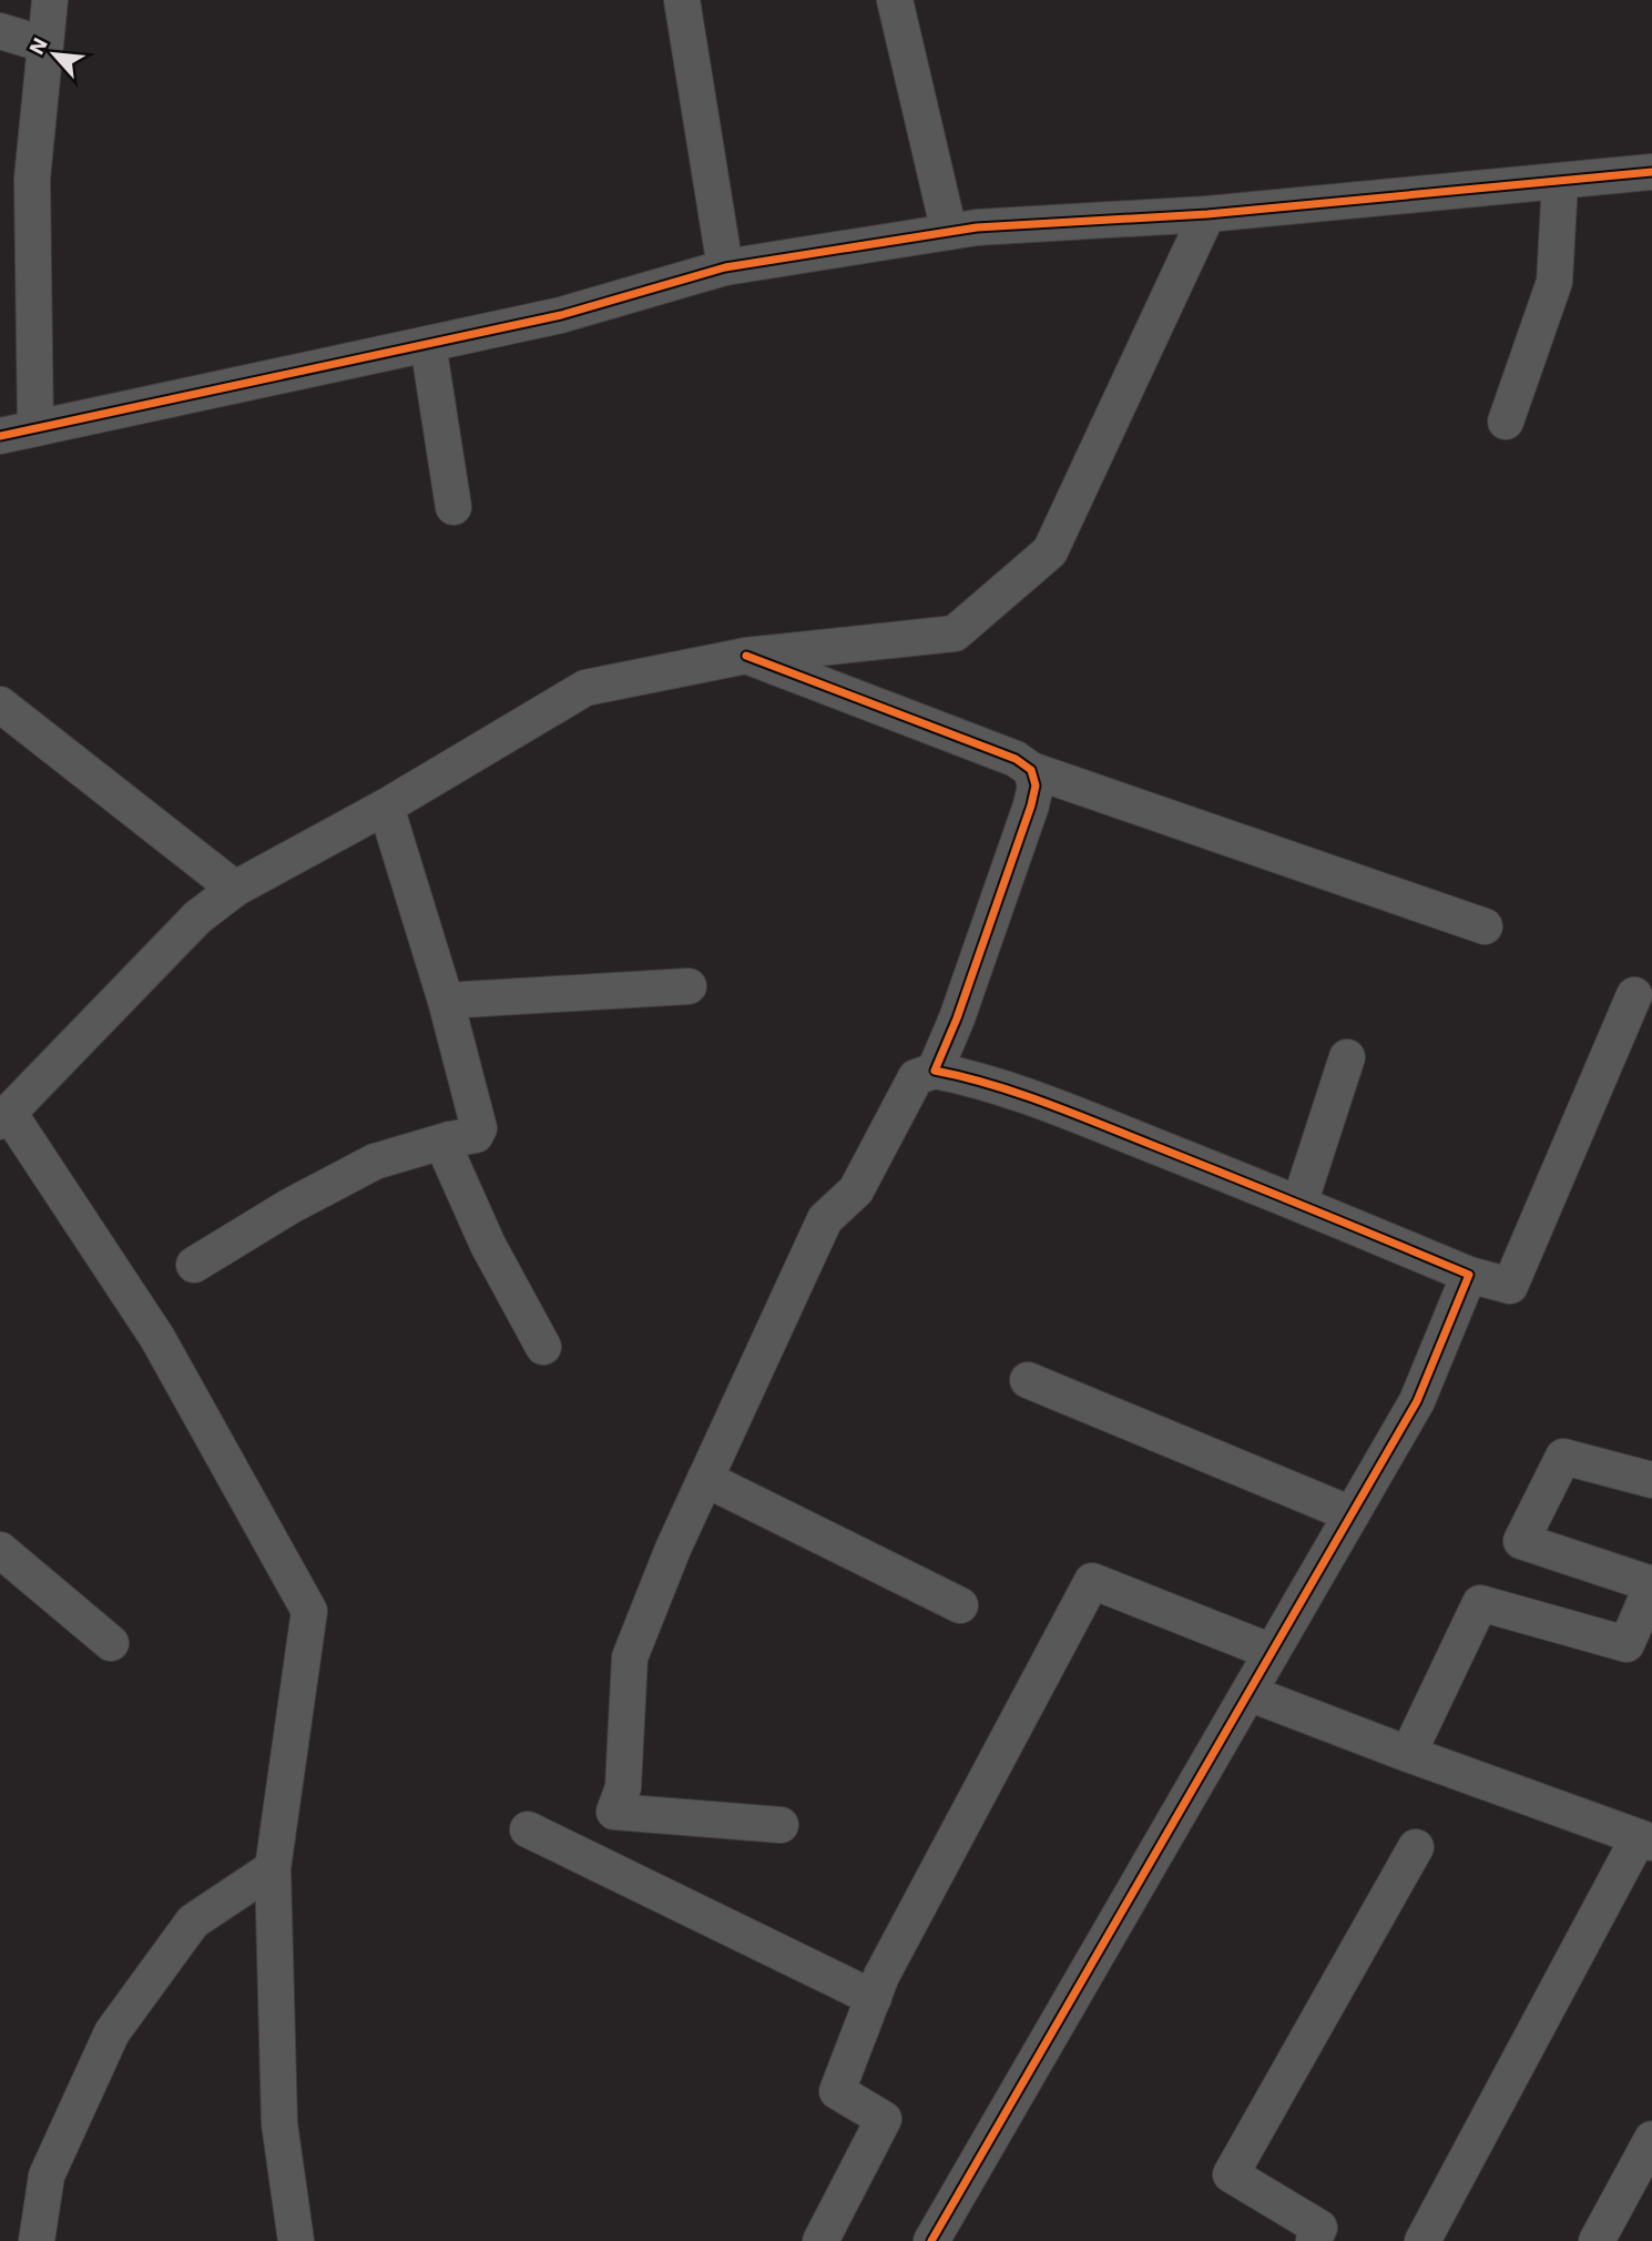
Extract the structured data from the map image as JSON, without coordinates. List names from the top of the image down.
{
  "north": "top left"
}
